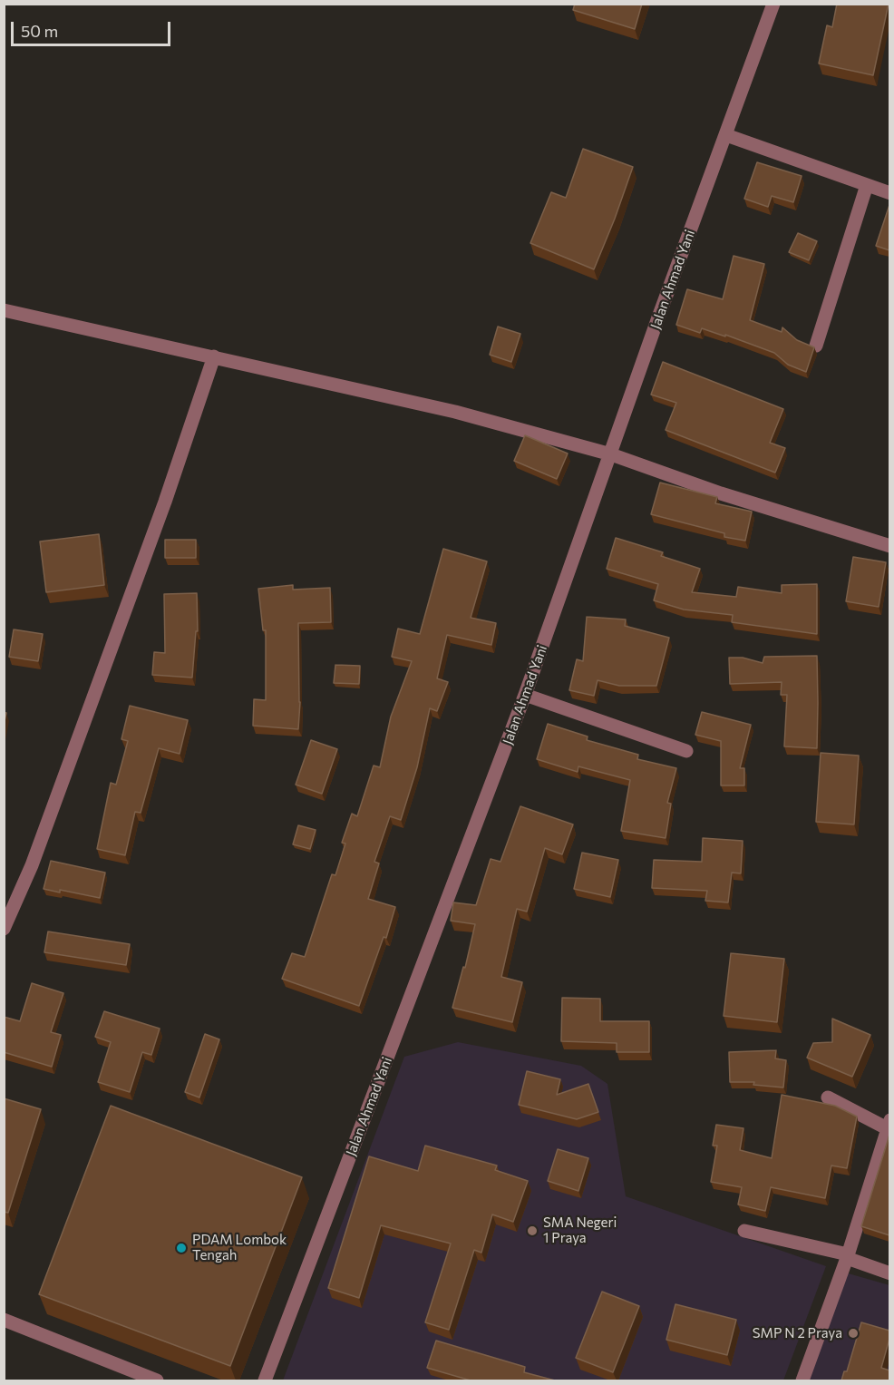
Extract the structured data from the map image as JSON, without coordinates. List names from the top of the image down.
{
  "streets": {
    "street": ["Jalan Ahmad Yani"]
  },
  "places": ["SMA Negeri 1 Praya", "PDAM Lombok Tengah", "SMP N 2 Praya"],
  "scale_bar": "50 m"
}
